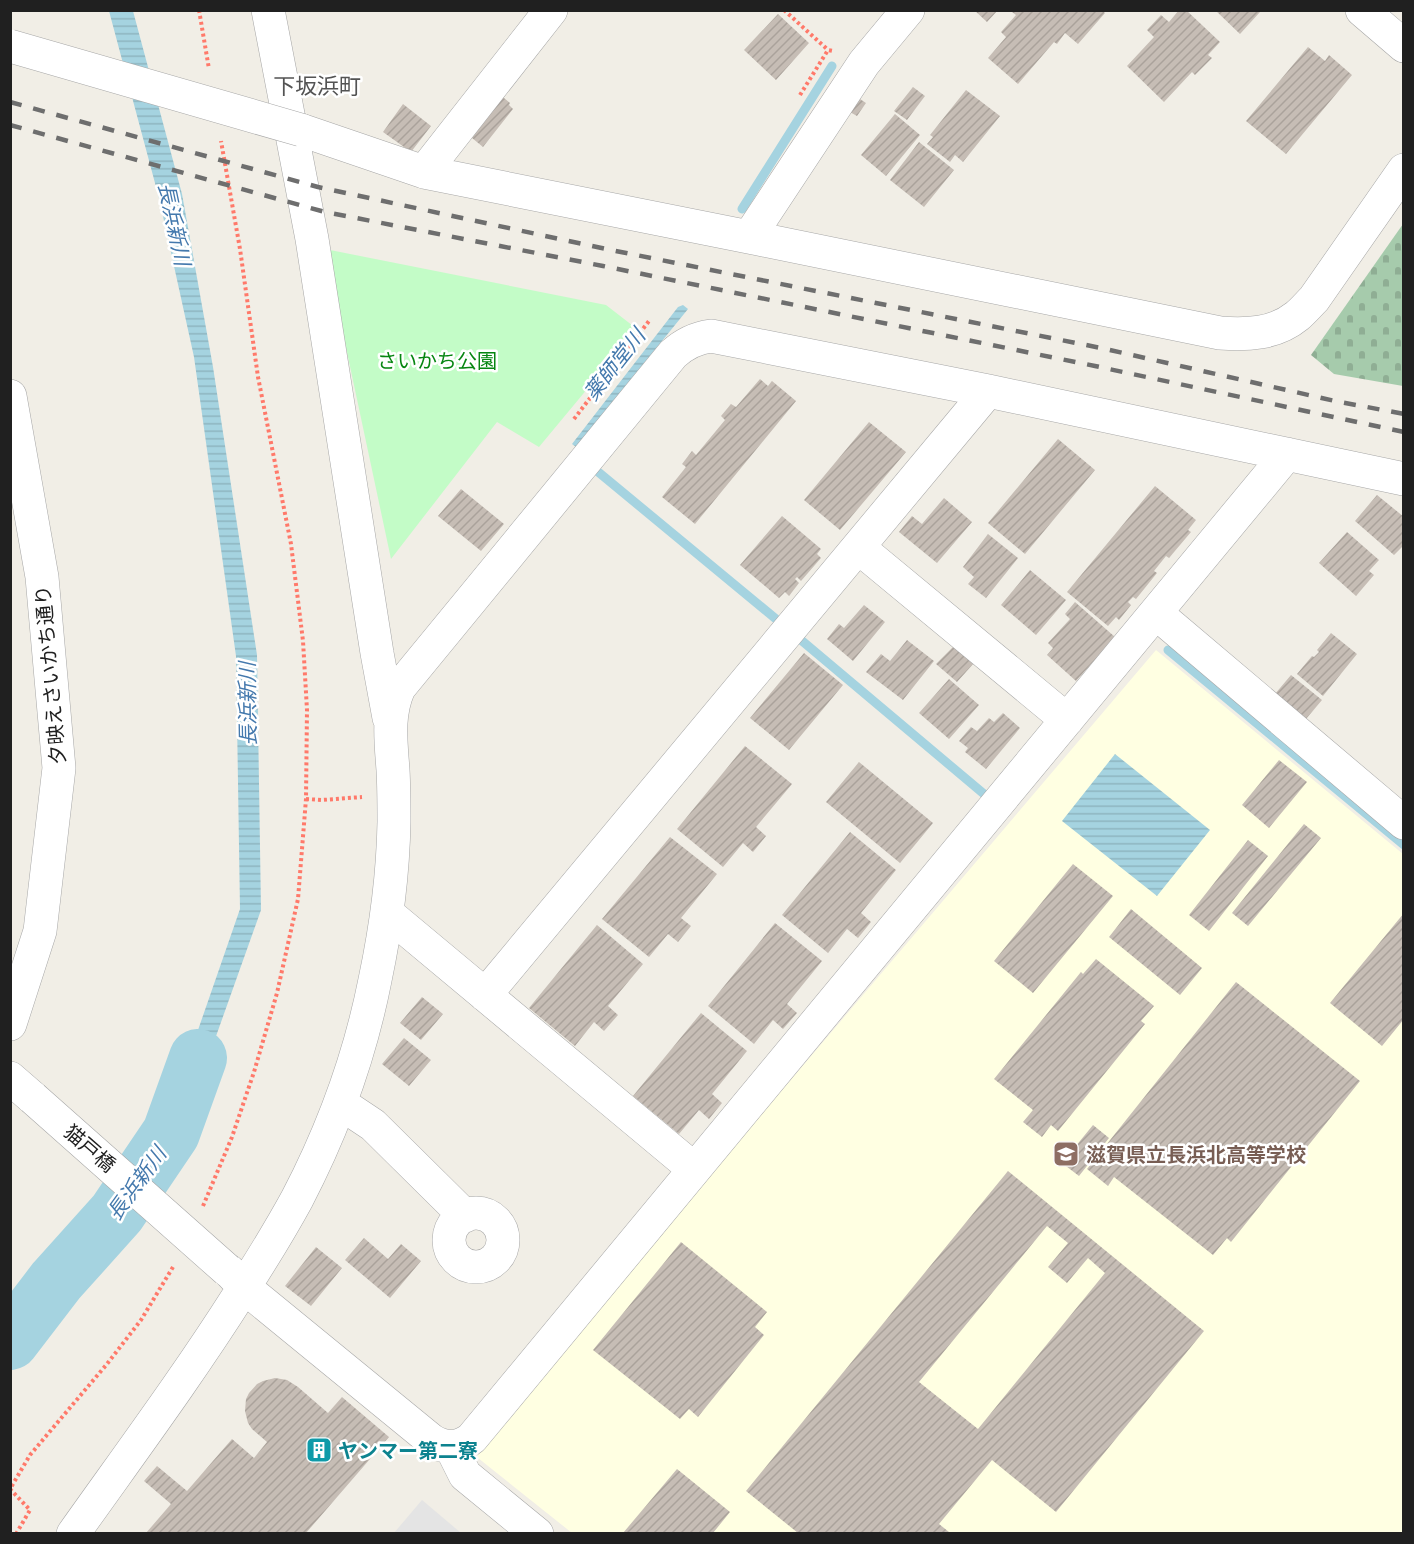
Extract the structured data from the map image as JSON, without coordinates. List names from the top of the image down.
{
  "streets": {
    "street": ["夕映えさいかち通り", "猫戸橋"]
  },
  "districts": ["下坂浜町"],
  "water": ["長浜新川", "薬師堂川"],
  "parks": ["さいかち公園"],
  "places": {
    "school or university": ["滋賀県立長浜北高等学校"],
    "building": ["ヤンマー第二寮"]
  }
}
